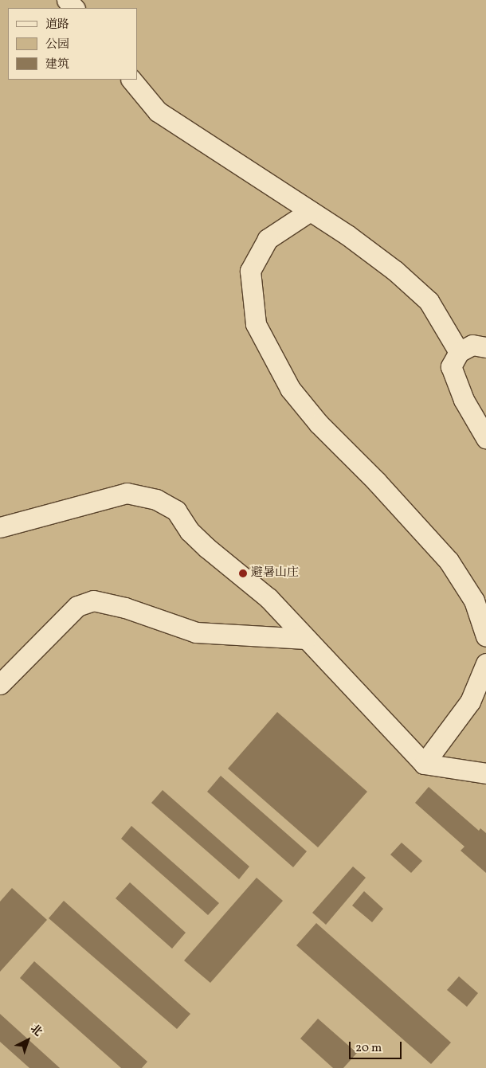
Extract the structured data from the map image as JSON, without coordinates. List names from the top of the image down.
{
  "places": ["避暑山庄"],
  "legend": ["道路", "公园", "建筑"],
  "scale_bar": "20 m",
  "north": "top right"
}
